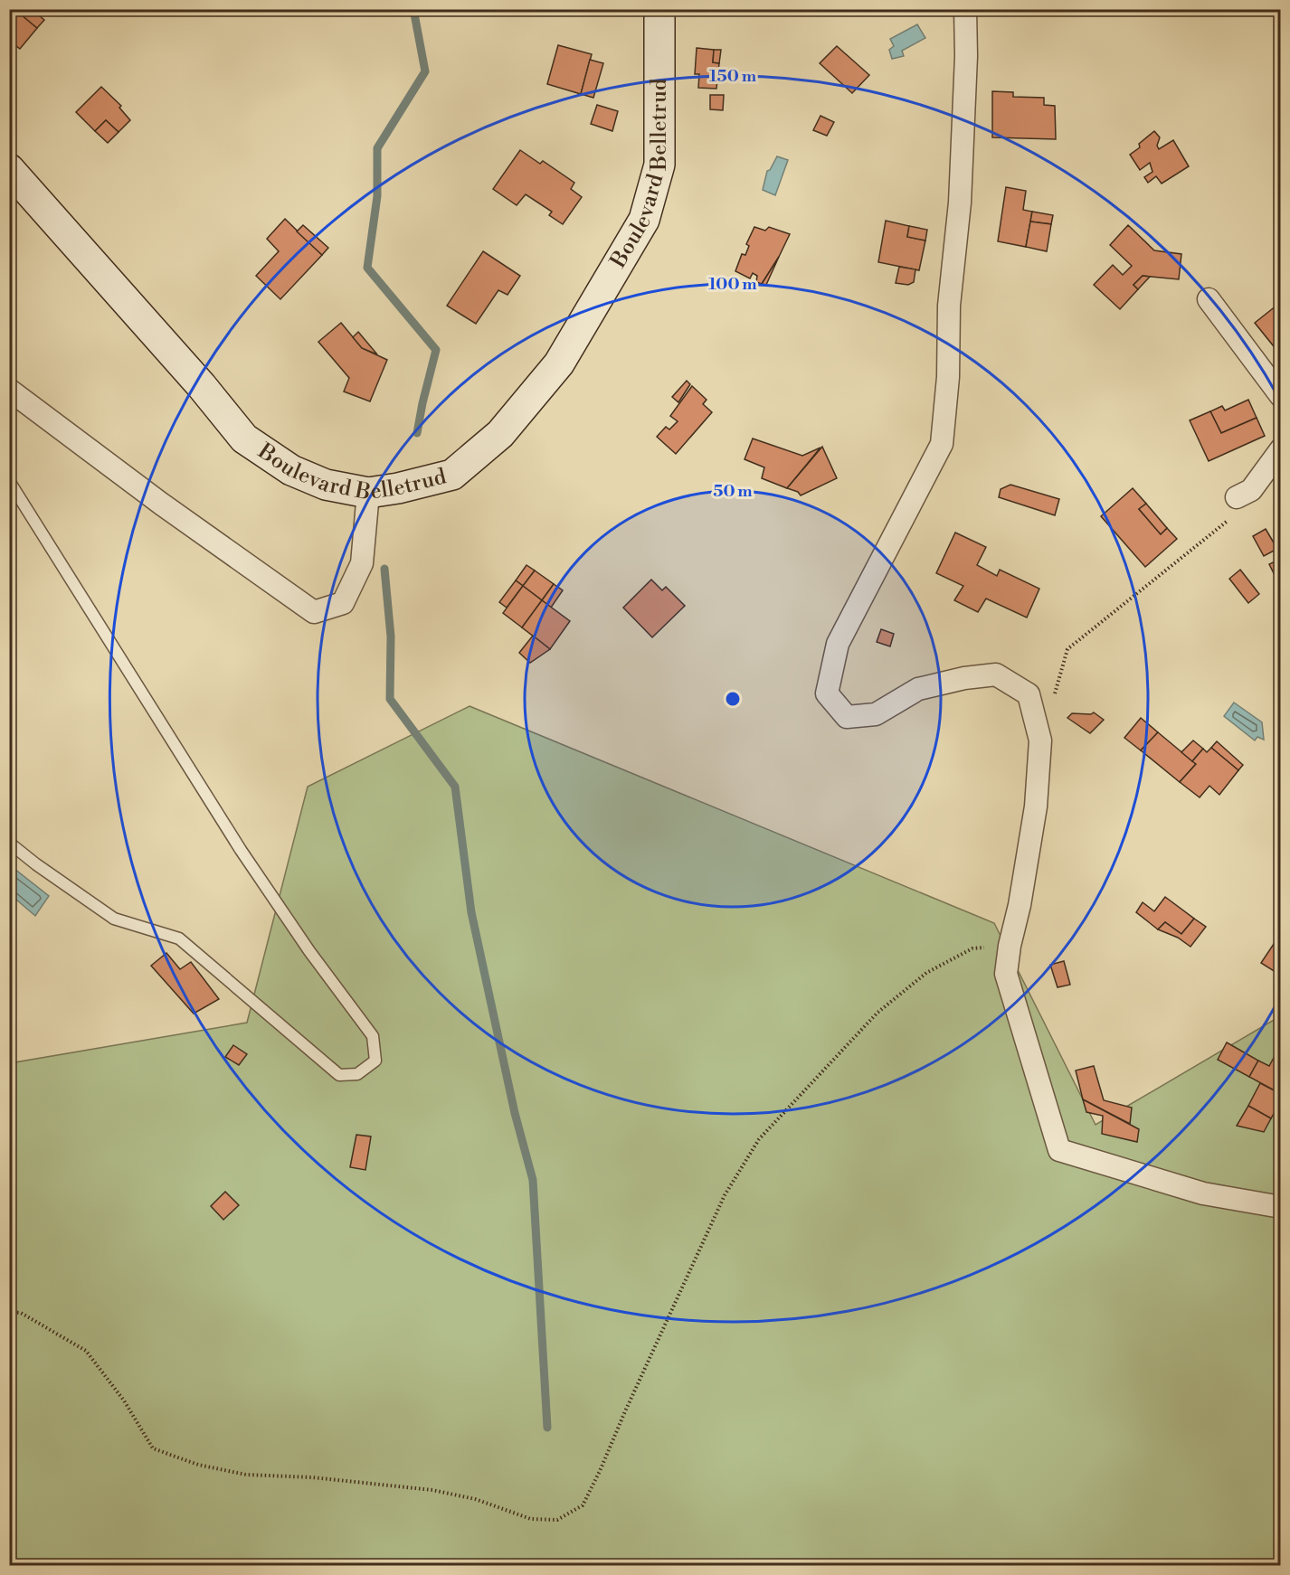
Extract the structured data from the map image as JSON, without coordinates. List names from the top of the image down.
{
  "streets": {
    "main road": ["Boulevard Belletrud"]
  },
  "rings": ["150 m", "100 m", "50 m"]
}
